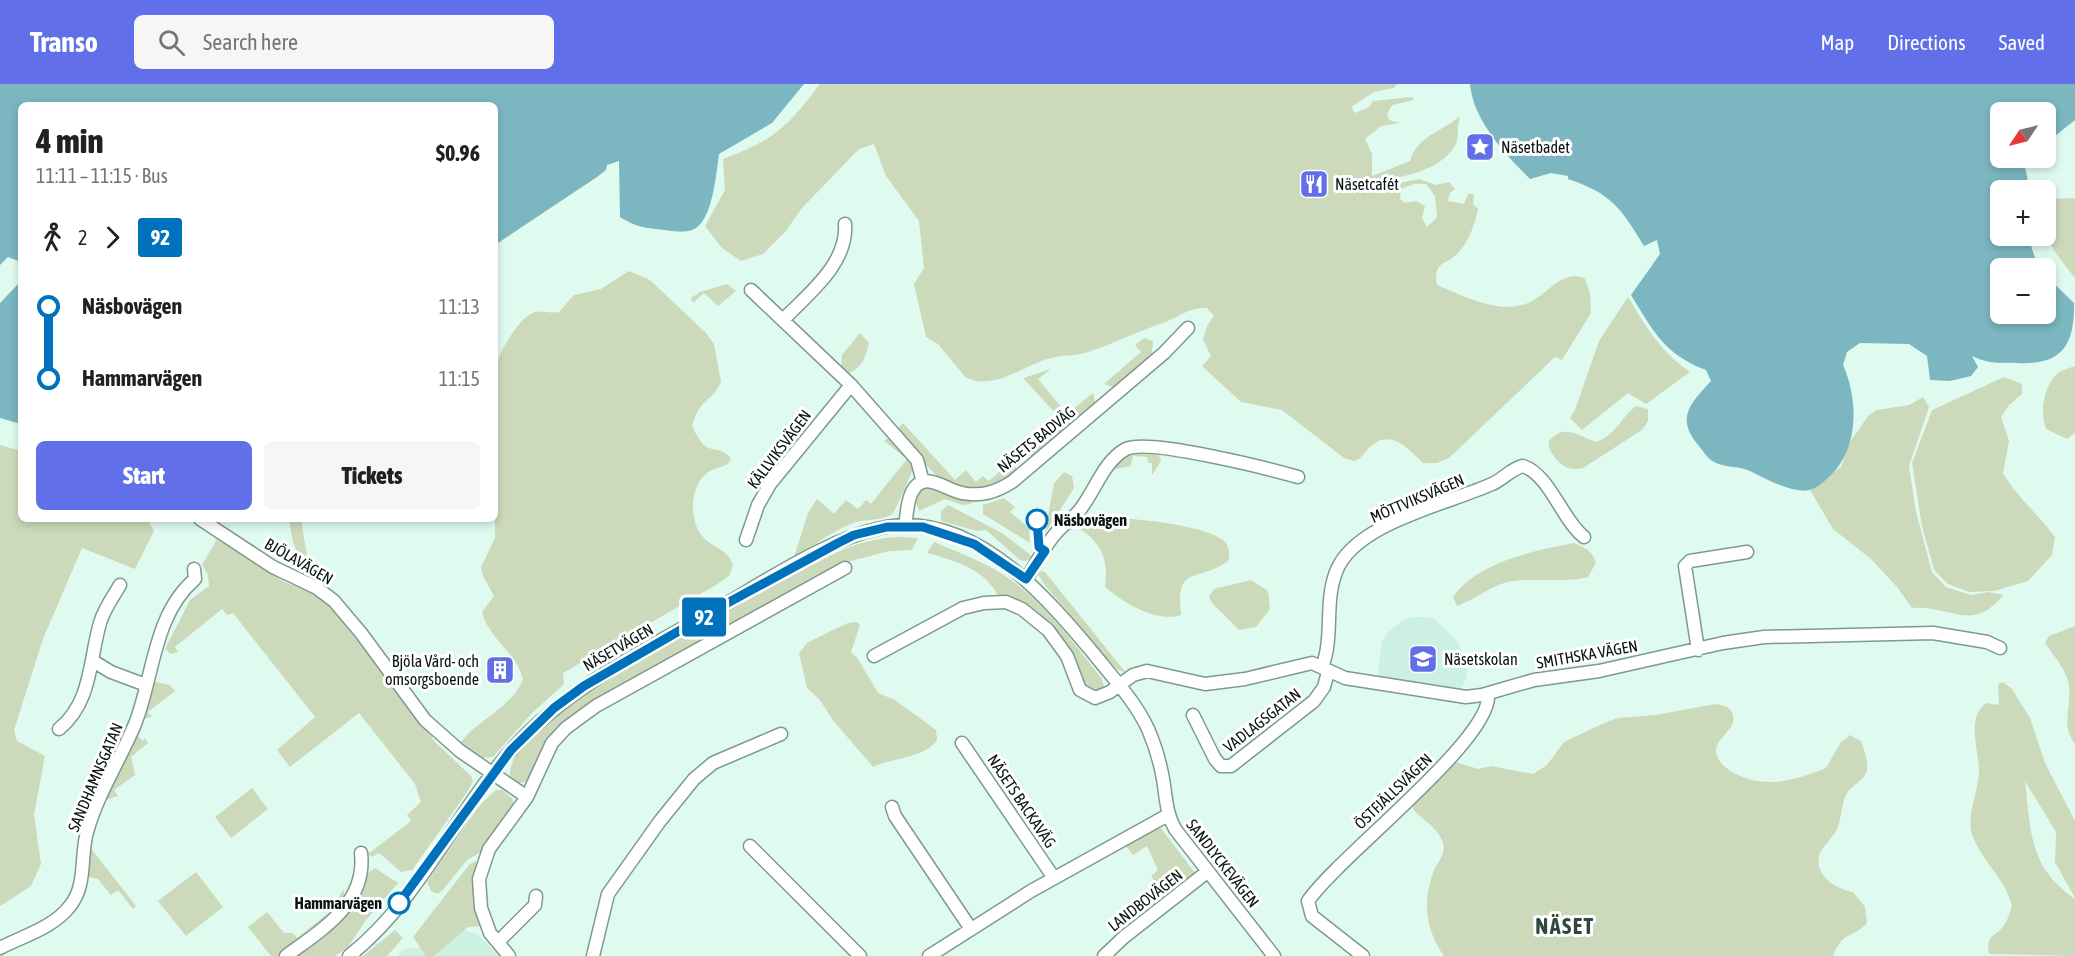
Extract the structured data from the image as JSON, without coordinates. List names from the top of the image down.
{
  "streets": {
    "street": [
      "NÄSETS BADVÄG",
      "KÄLLVIKSVÄGEN",
      "MÖTTVIKSVÄGEN",
      "BJÖLAVÄGEN",
      "NÄSETVÄGEN",
      "SMITHSKA VÄGEN",
      "VADLAGSGATAN",
      "SANDHAMNSGATAN",
      "ÖSTFJÄLLSVÄGEN",
      "NÄSETS BACKAVÄG",
      "SANDLYCKEVÄGEN",
      "LANDBOVÄGEN"
    ]
  },
  "crossings": [
    ["MÖTTVIKSVÄGEN", "SMITHSKA VÄGEN"],
    ["MÖTTVIKSVÄGEN", "VADLAGSGATAN"],
    ["BJÖLAVÄGEN", "NÄSETVÄGEN"],
    ["NÄSETVÄGEN", "SMITHSKA VÄGEN"],
    ["NÄSETVÄGEN", "SANDLYCKEVÄGEN"],
    ["SMITHSKA VÄGEN", "VADLAGSGATAN"],
    ["SMITHSKA VÄGEN", "ÖSTFJÄLLSVÄGEN"],
    ["SMITHSKA VÄGEN", "SANDLYCKEVÄGEN"],
    ["SANDLYCKEVÄGEN", "LANDBOVÄGEN"]
  ],
  "districts": ["NÄSET"],
  "places": {
    "place": ["Näsetbadet"],
    "restaurant": ["Näsetcafét"],
    "other": ["Näsbovägen", "Hammarvägen"],
    "school or university": ["Näsetskolan"],
    "building": ["Bjöla Vård- och omsorgsboende"]
  },
  "lines": ["bus line 92"],
  "north": "bottom left",
  "page": {
    "header": "Transo",
    "search": "Search here",
    "nav": ["Map", "Directions", "Saved"],
    "on_map": "92",
    "map_buttons": ["+", "−"],
    "heading": ["4 min", "11:11 – 11:15 · Bus", "$0.96"],
    "legs": ["2", "92"],
    "list": [
      {
        "name": "Näsbovägen",
        "value": "11:13"
      },
      {
        "name": "Hammarvägen",
        "value": "11:15"
      }
    ],
    "buttons": ["Start", "Tickets"]
  }
}
